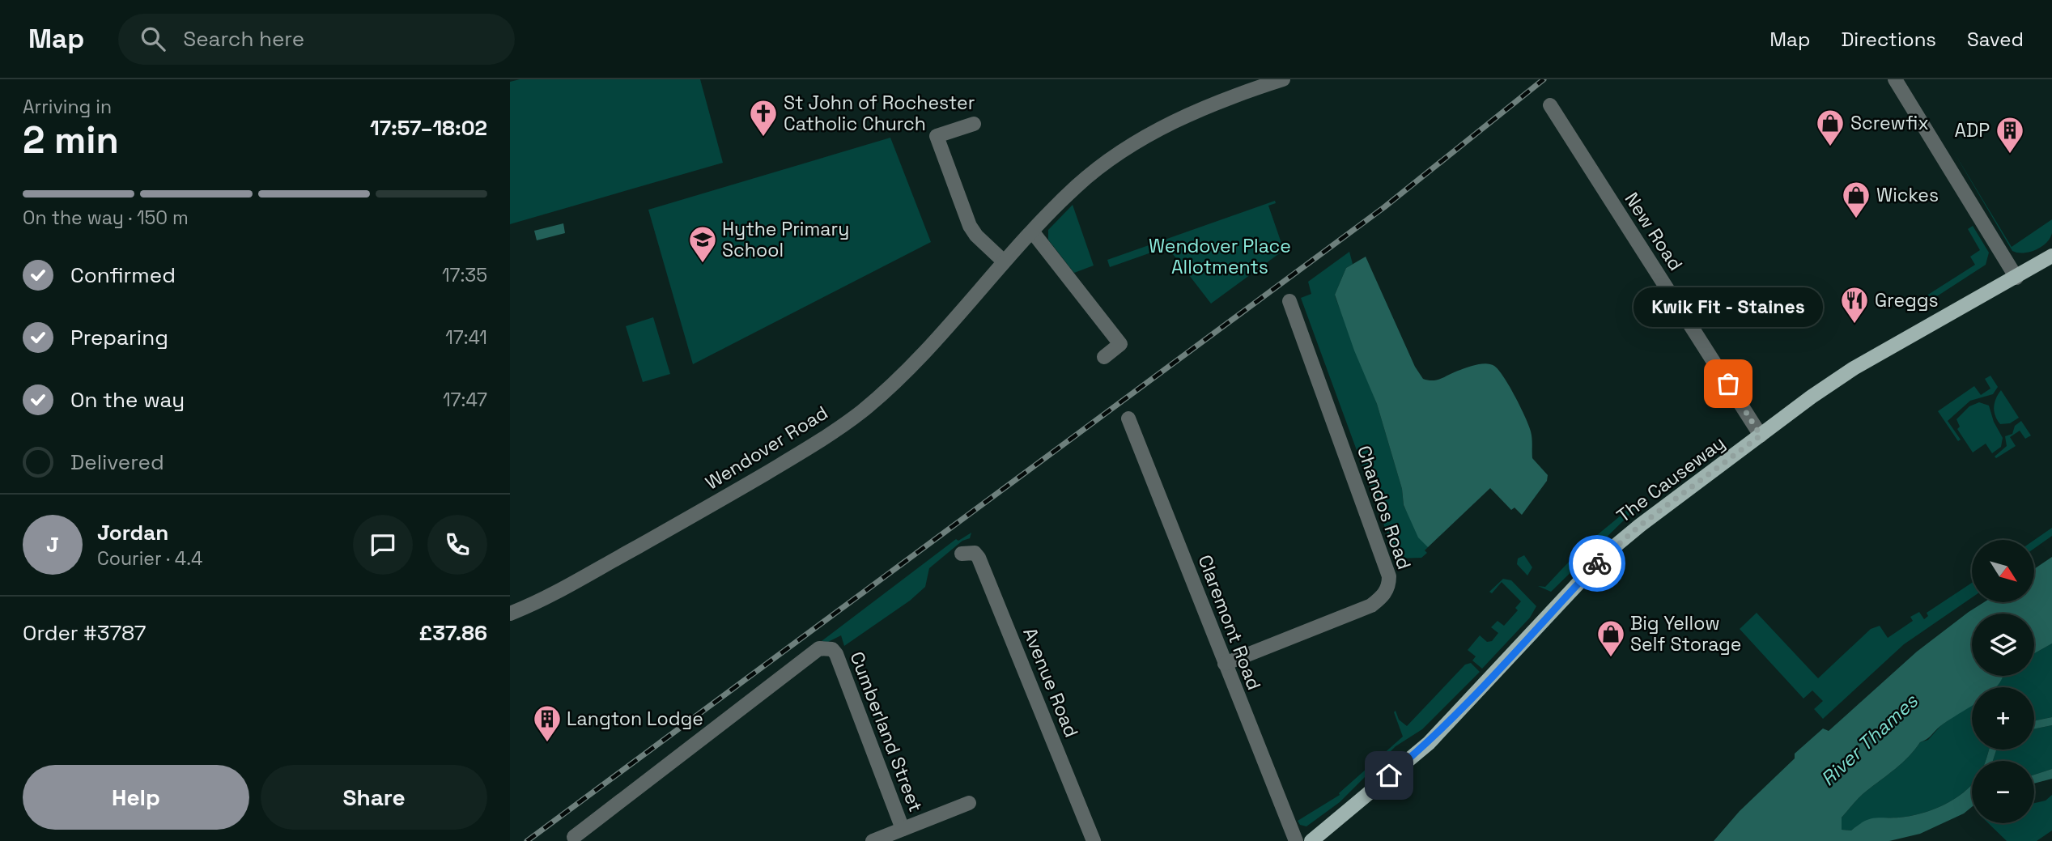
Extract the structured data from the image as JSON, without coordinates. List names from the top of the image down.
{
  "streets": {
    "main road": ["The Causeway"],
    "street": [
      "New Road",
      "Wendover Road",
      "Chandos Road",
      "Claremont Road",
      "Avenue Road",
      "Cumberland Street"
    ]
  },
  "crossings": [
    ["New Road", "The Causeway"],
    ["Chandos Road", "Claremont Road"]
  ],
  "water": ["River Thames"],
  "parks": ["Wendover Place Allotments"],
  "places": {
    "church": ["St John of Rochester Catholic Church"],
    "shop": ["Screwfix", "Wickes", "Big Yellow Self Storage"],
    "building": ["ADP", "Langton Lodge"],
    "school or university": ["Hythe Primary School"],
    "restaurant": ["Greggs"],
    "other": ["Kwik Fit - Staines"]
  },
  "north": "bottom right",
  "page": {
    "header": "Map",
    "search": "Search here",
    "nav": ["Map", "Directions", "Saved"],
    "heading": ["2 min", "Arriving in", "17:57–18:02"],
    "panel": [
      "Jordan",
      "Courier · 4.4",
      "Order #3787",
      "£37.86"
    ],
    "bar": "On the way · 150 m",
    "list": [
      ["Confirmed", "17:35"],
      ["Preparing", "17:41"],
      ["On the way", "17:47"],
      "Delivered"
    ],
    "bubble": "Kwik Fit - Staines",
    "round": "J",
    "map_buttons": ["+", "−"],
    "buttons": ["Help", "Share"]
  }
}
